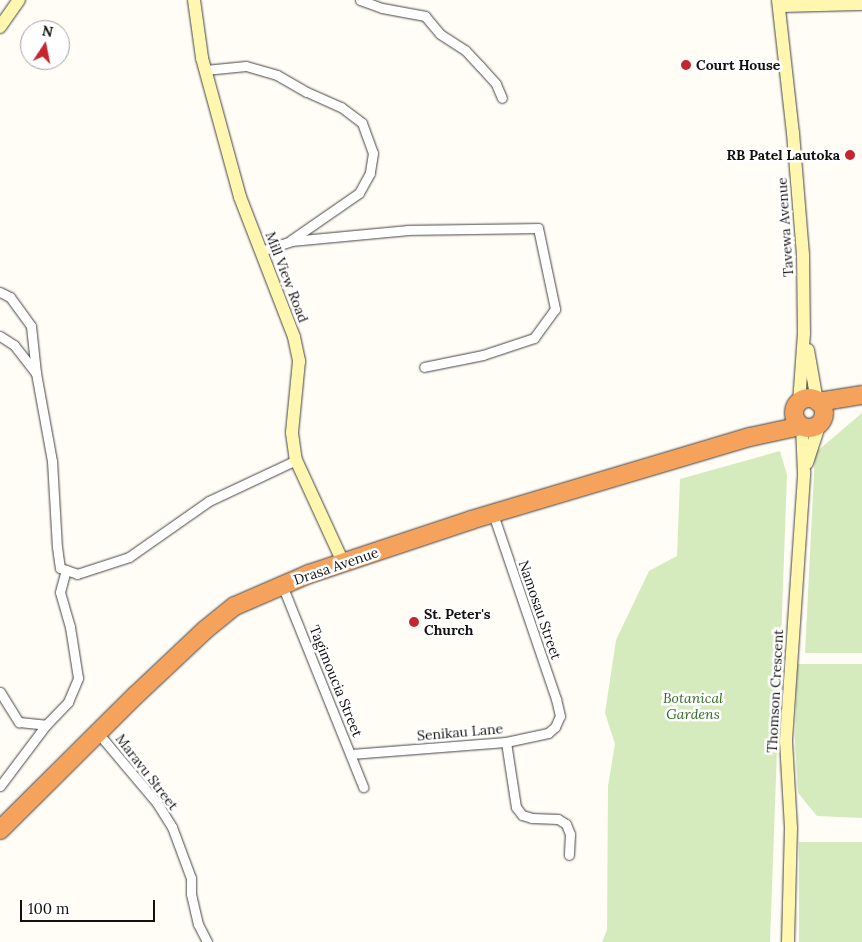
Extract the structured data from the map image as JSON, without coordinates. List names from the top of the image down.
{
  "streets": {
    "highway": ["Drasa Avenue"],
    "main road": ["Tavewa Avenue", "Mill View Road", "Thomson Crescent"],
    "street": [
      "Namosau Street",
      "Tagimoucia Street",
      "Senikau Lane",
      "Maravu Street"
    ]
  },
  "crossings": [
    ["Tavewa Avenue", "Drasa Avenue"],
    ["Tavewa Avenue", "Thomson Crescent"],
    ["Mill View Road", "Drasa Avenue"],
    ["Drasa Avenue", "Namosau Street"],
    ["Drasa Avenue", "Tagimoucia Street"],
    ["Drasa Avenue", "Thomson Crescent"],
    ["Drasa Avenue", "Maravu Street"],
    ["Namosau Street", "Senikau Lane"],
    ["Tagimoucia Street", "Senikau Lane"]
  ],
  "parks": ["Botanical Gardens"],
  "places": ["Court House", "RB Patel Lautoka", "St. Peter's Church"],
  "scale_bar": "100 m",
  "north": "top"
}
